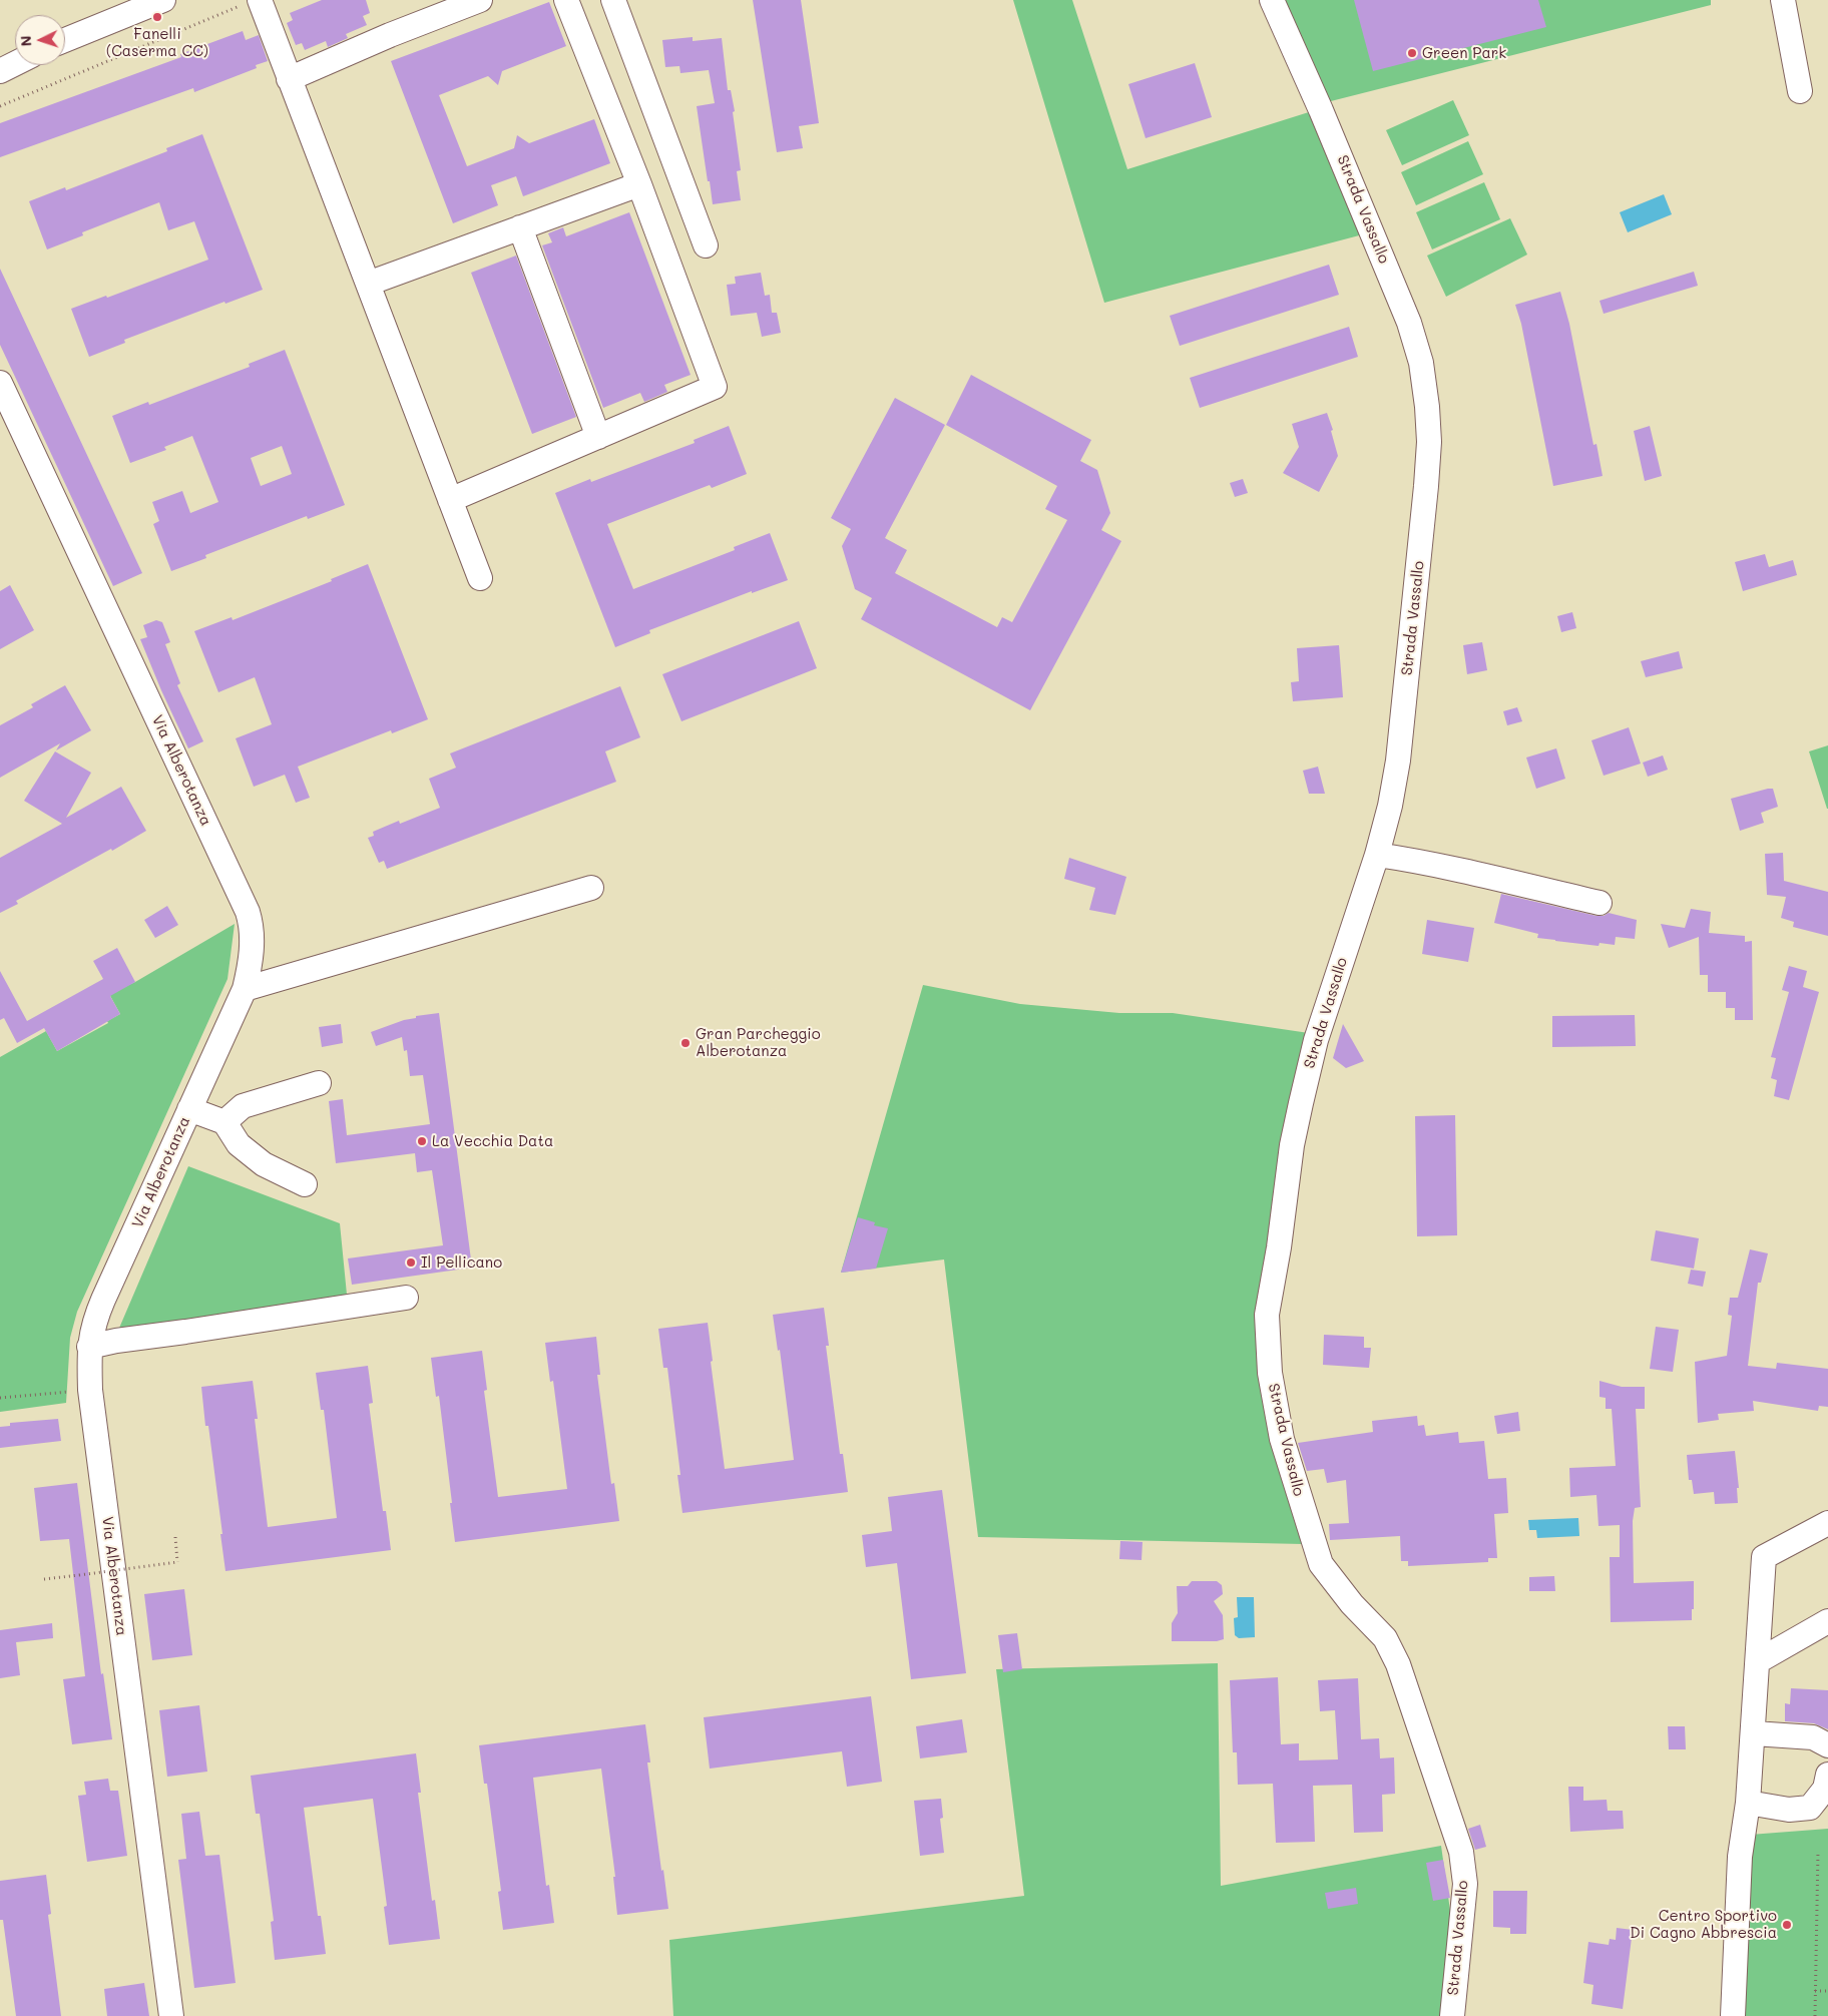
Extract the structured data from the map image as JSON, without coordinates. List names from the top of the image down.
{
  "streets": {
    "street": ["Strada Vassallo", "Via Alberotanza"]
  },
  "places": [
    "Fanelli (Caserma CC)",
    "Green Park",
    "Gran Parcheggio Alberotanza",
    "La Vecchia Data",
    "Il Pellicano",
    "Centro Sportivo Di Cagno Abbrescia"
  ],
  "north": "left"
}
